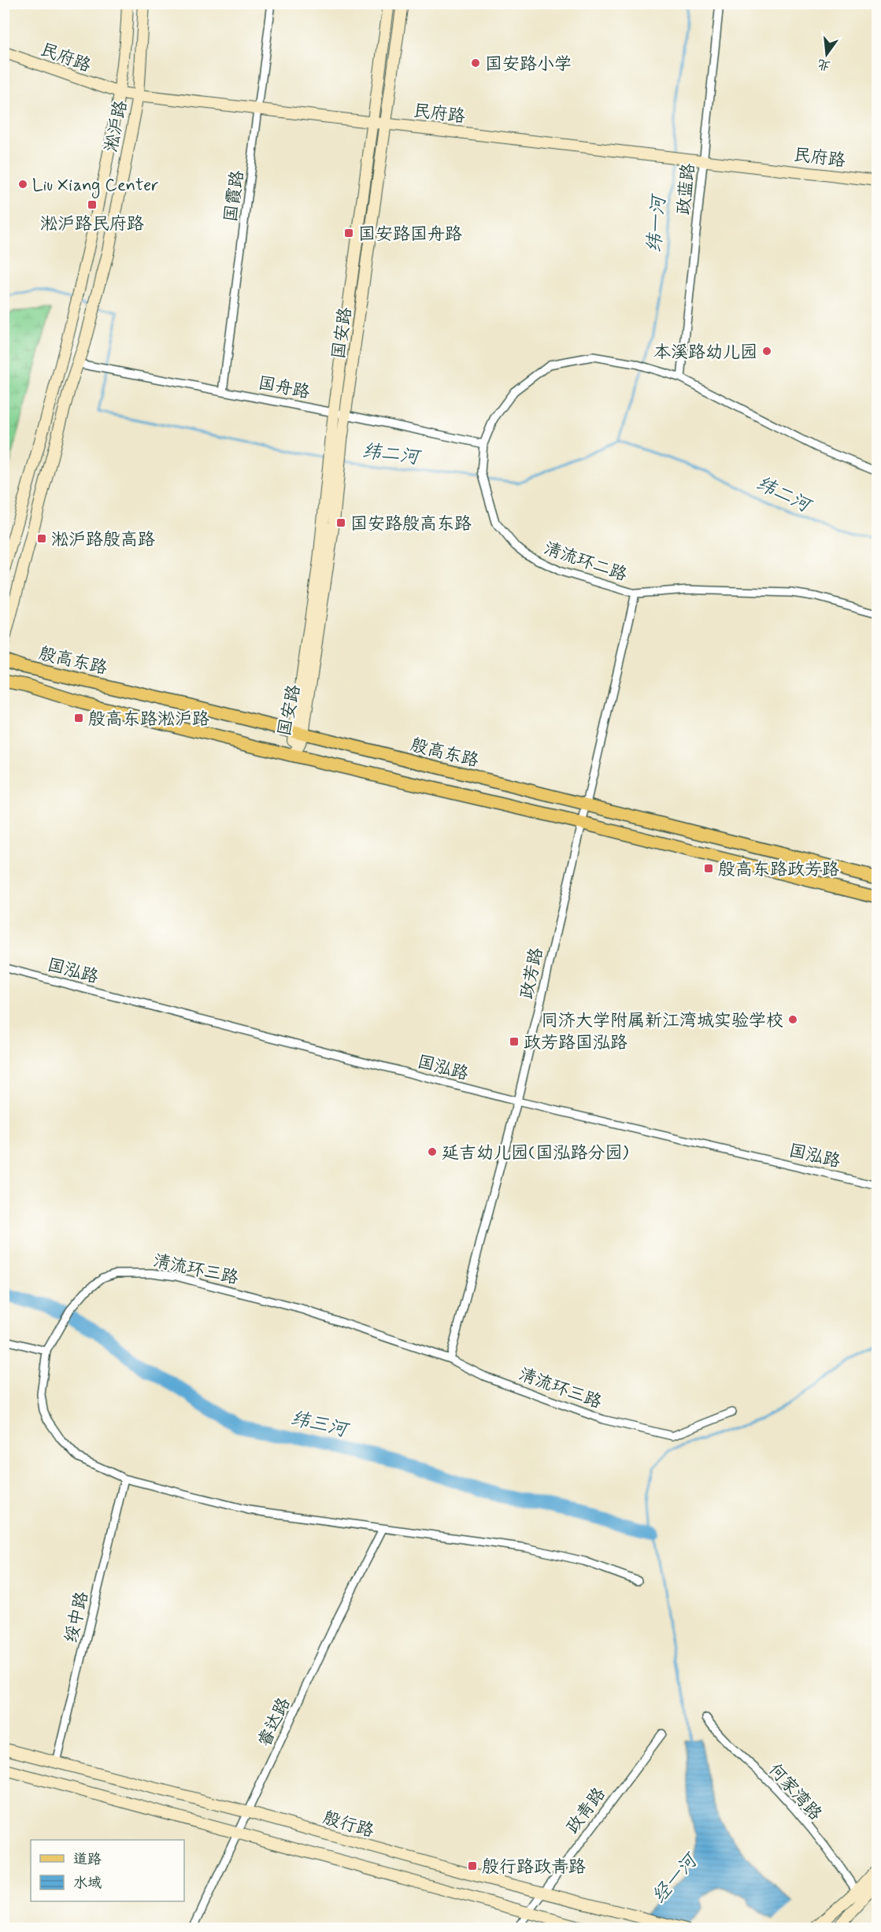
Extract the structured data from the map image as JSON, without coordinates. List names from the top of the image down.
{
  "streets": {
    "main road": [
      "民府路",
      "淞沪路",
      "国安路",
      "殷高东路",
      "殷行路"
    ],
    "street": [
      "政蓝路",
      "国霞路",
      "国舟路",
      "清流环二路",
      "国泓路",
      "政芳路",
      "清流环三路",
      "绥中路",
      "睿达路",
      "何家湾路",
      "政青路"
    ]
  },
  "crossings": [
    ["民府路", "淞沪路"],
    ["民府路", "政蓝路"],
    ["民府路", "国霞路"],
    ["民府路", "国安路"],
    ["淞沪路", "国舟路"],
    ["政蓝路", "清流环二路"],
    ["国霞路", "国舟路"],
    ["国安路", "国舟路"],
    ["国安路", "殷高东路"],
    ["国舟路", "清流环二路"],
    ["清流环二路", "政芳路"],
    ["殷高东路", "政芳路"],
    ["国泓路", "政芳路"],
    ["政芳路", "清流环三路"],
    ["清流环三路", "绥中路"],
    ["清流环三路", "睿达路"],
    ["绥中路", "殷行路"],
    ["睿达路", "殷行路"],
    ["政青路", "殷行路"]
  ],
  "water": [
    "纬一河",
    "纬二河",
    "纬三河",
    "经一河"
  ],
  "places": {
    "other": [
      "国安路小学",
      "Liu Xiang Center",
      "本溪路幼儿园",
      "同济大学附属新江湾城实验学校",
      "延吉幼儿园(国泓路分园)"
    ],
    "transit": [
      "淞沪路民府路",
      "国安路国舟路",
      "国安路殷高东路",
      "淞沪路殷高路",
      "殷高东路淞沪路",
      "殷高东路政芳路",
      "政芳路国泓路",
      "殷行路政青路"
    ]
  },
  "legend": ["道路", "水域"],
  "north": "bottom"
}
